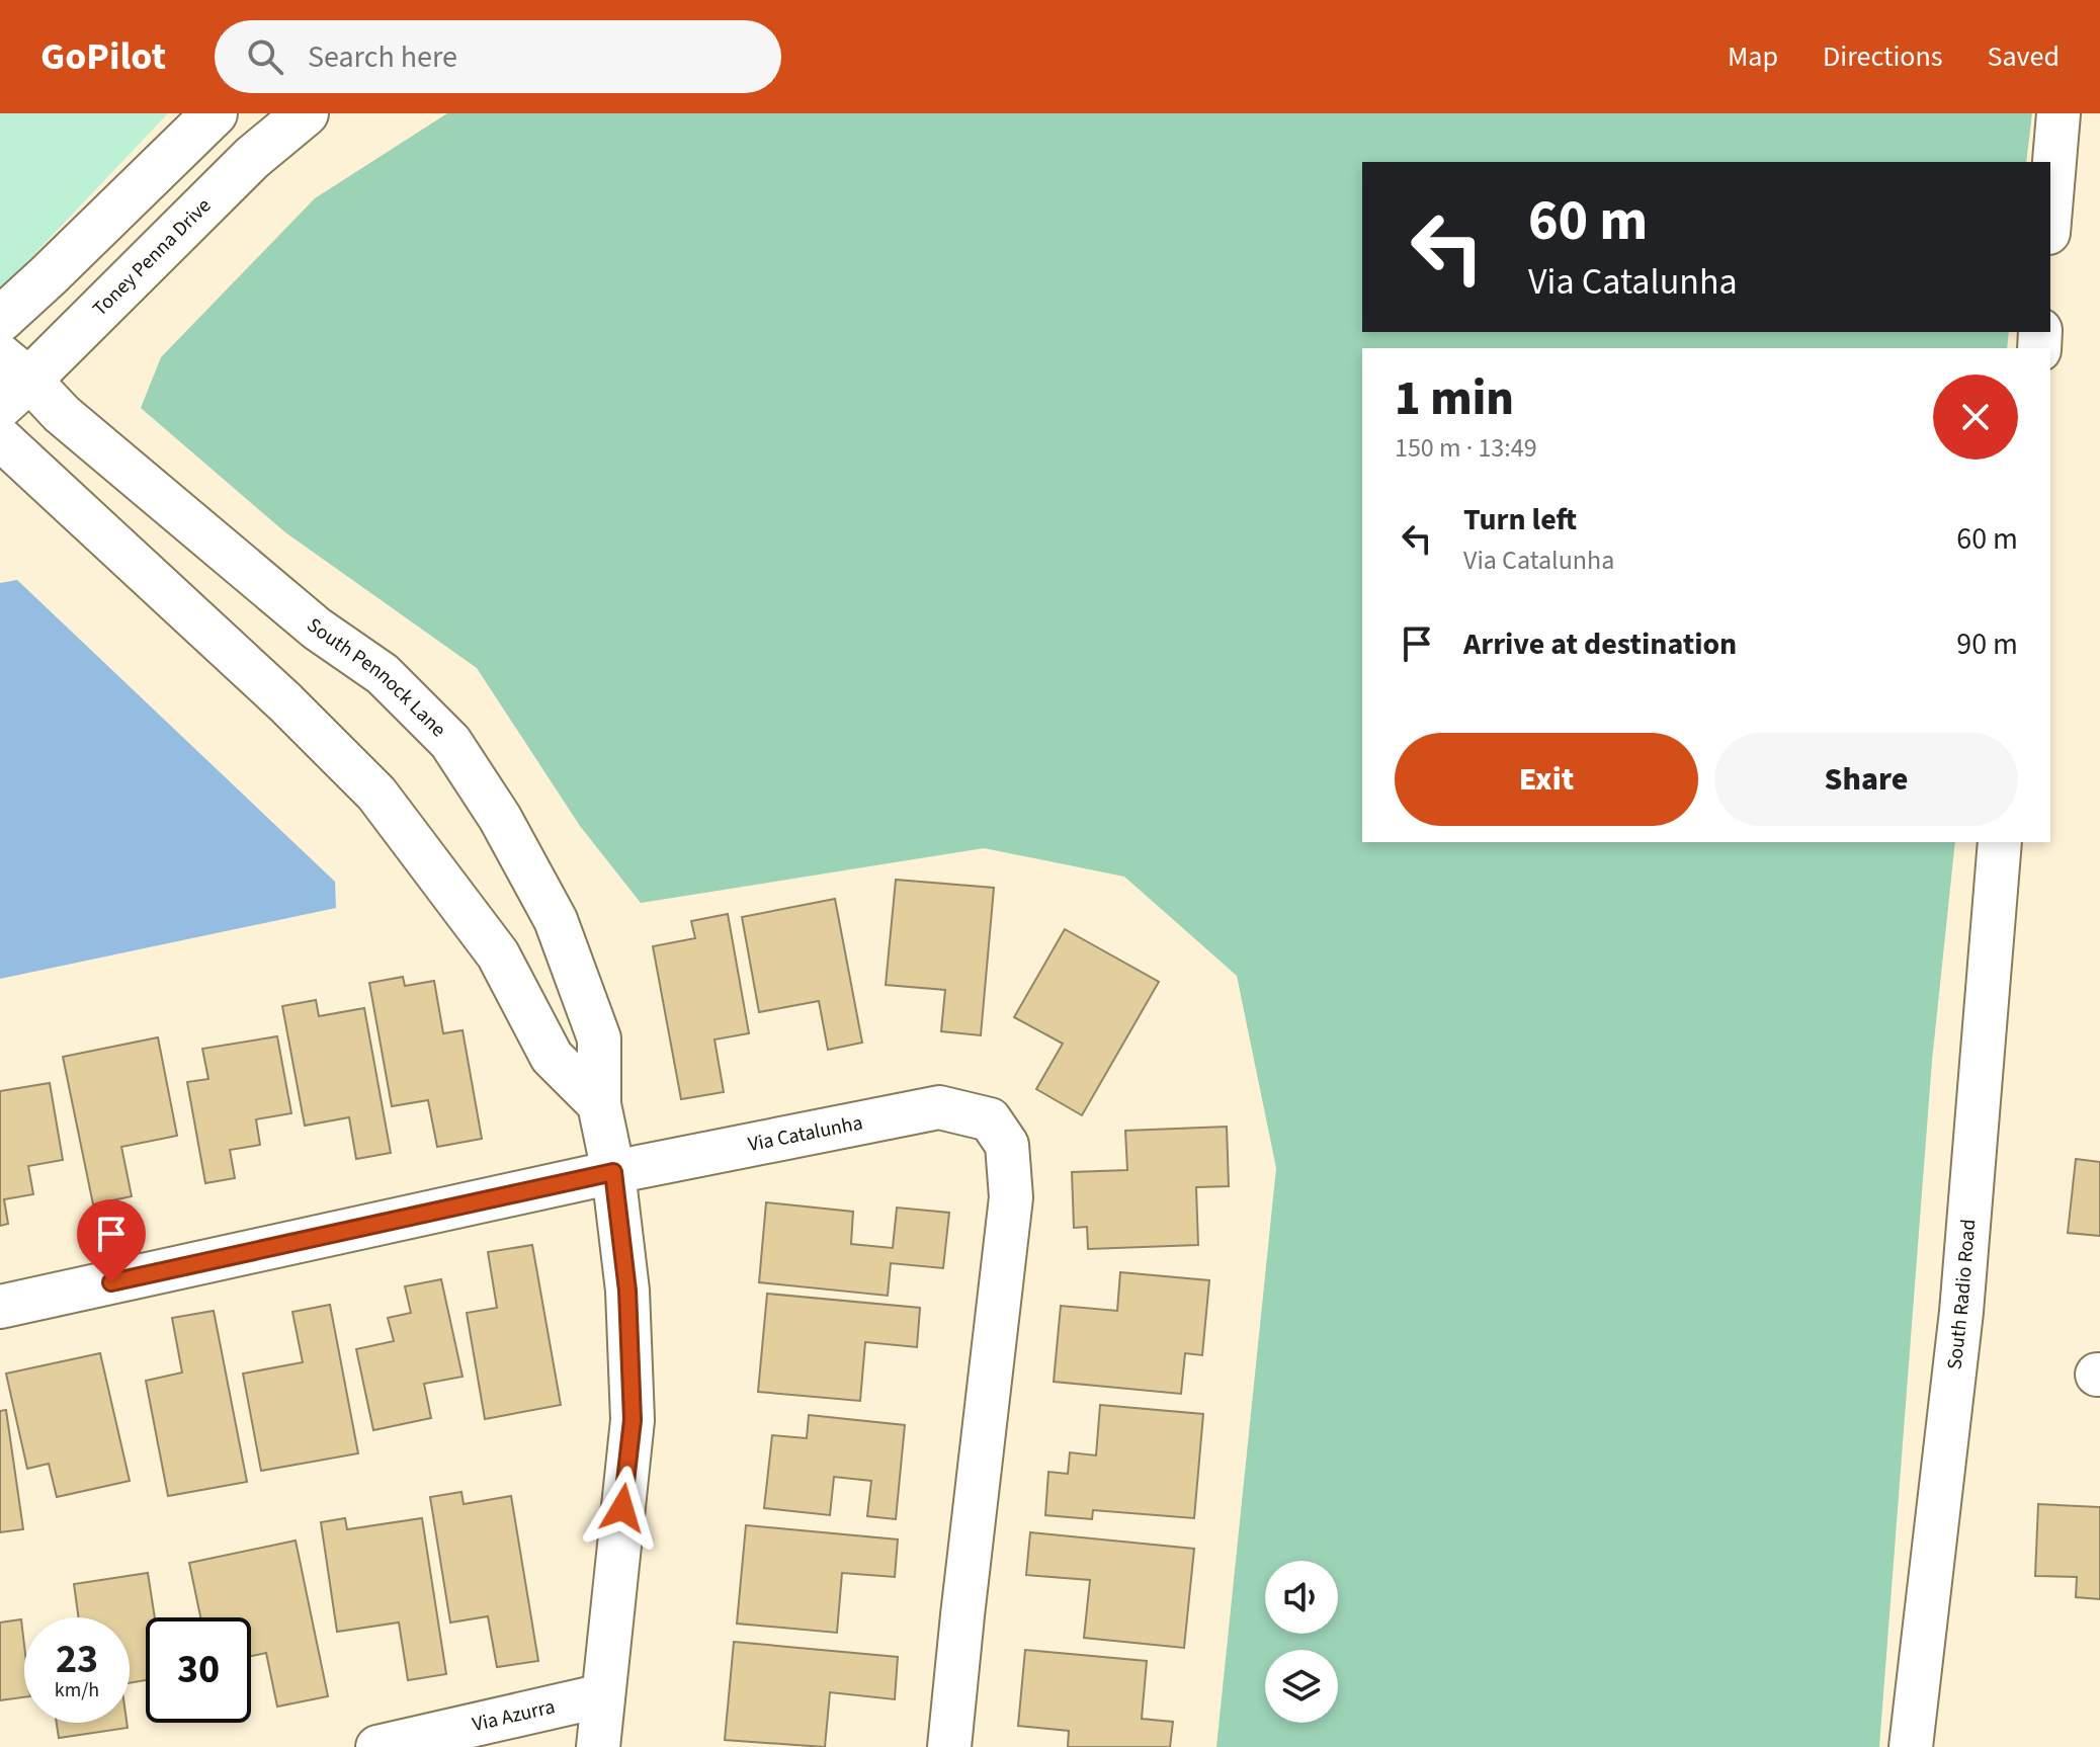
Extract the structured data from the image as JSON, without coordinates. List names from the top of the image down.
{
  "streets": {
    "street": [
      "Toney Penna Drive",
      "South Pennock Lane",
      "Via Catalunha",
      "South Radio Road",
      "Via Azurra"
    ]
  },
  "crossings": [
    ["Toney Penna Drive", "South Pennock Lane"],
    ["South Pennock Lane", "Via Catalunha"],
    ["South Pennock Lane", "Via Azurra"]
  ],
  "page": {
    "header": "GoPilot",
    "search": "Search here",
    "nav": ["Map", "Directions", "Saved"],
    "turn": ["60 m", "Via Catalunha"],
    "heading": ["1 min", "150 m · 13:49"],
    "list": [
      {
        "name": "Turn left",
        "note": "Via Catalunha",
        "value": "60 m"
      },
      {
        "name": "Arrive at destination",
        "value": "90 m"
      }
    ],
    "buttons": ["Exit", "Share"],
    "speed": "23 km/h",
    "limit": "30"
  }
}
